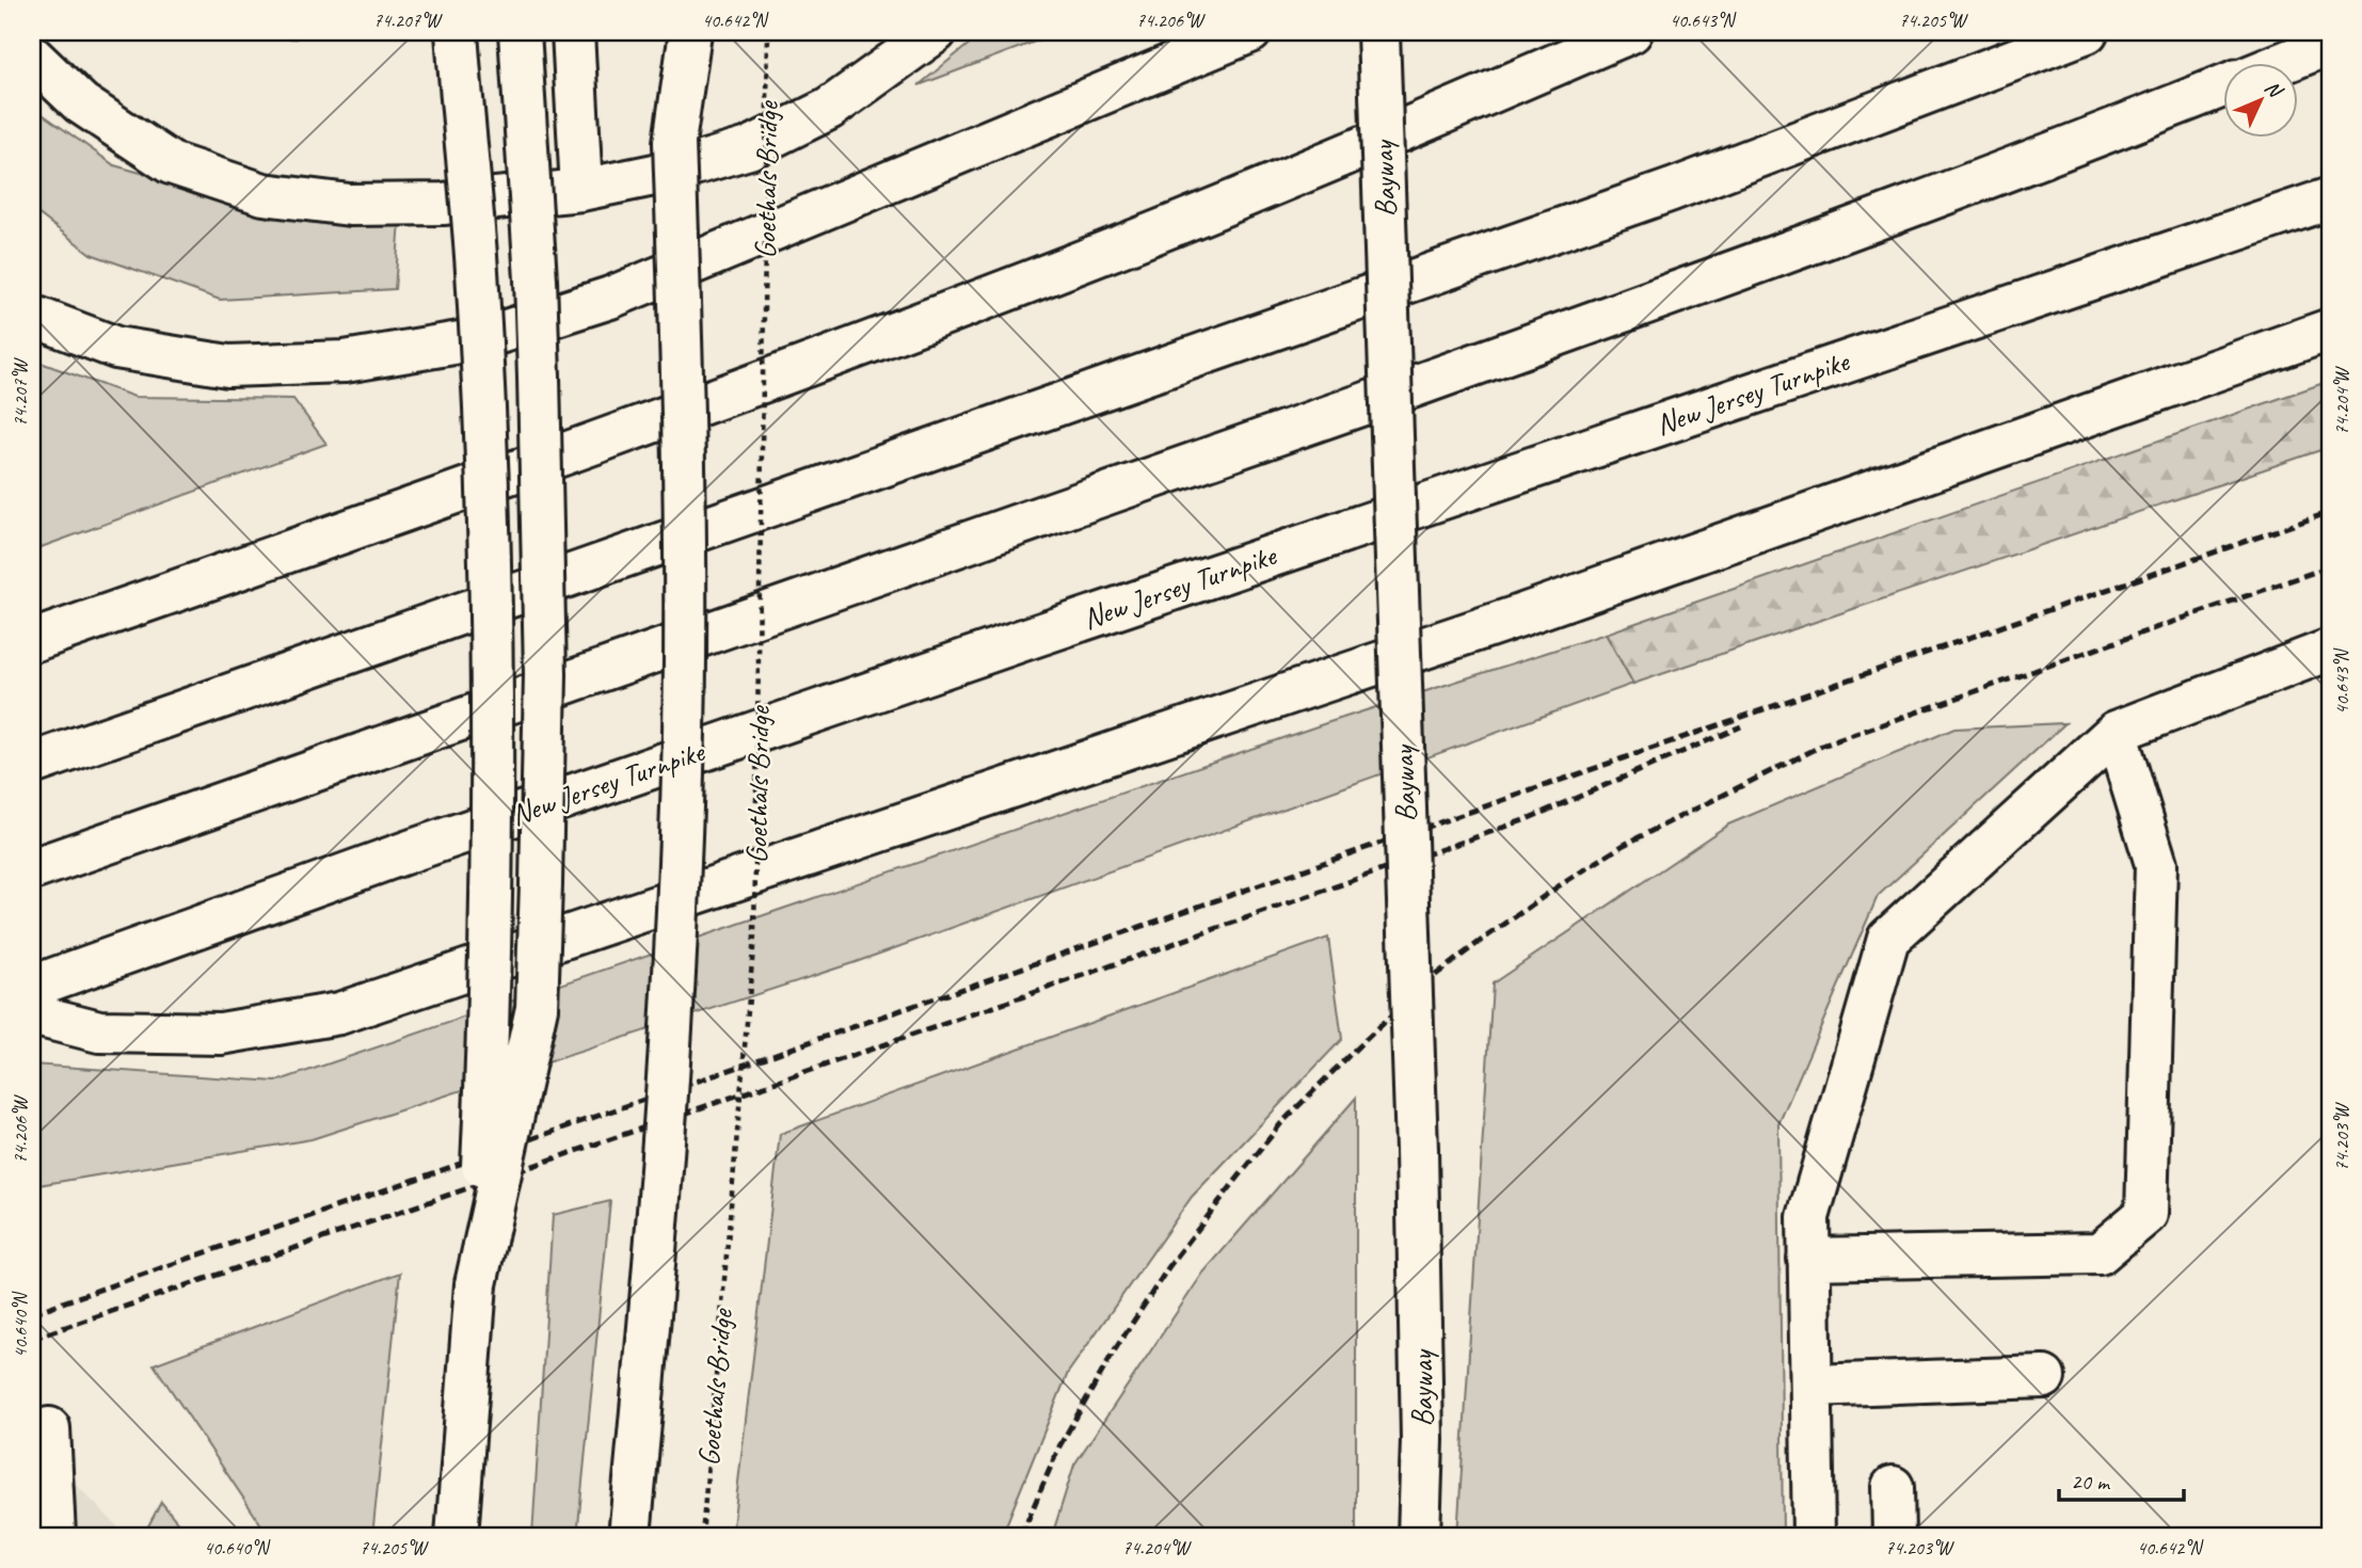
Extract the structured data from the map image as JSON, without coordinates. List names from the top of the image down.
{
  "streets": {
    "main road": ["Bayway", "New Jersey Turnpike"],
    "path": ["Goethals Bridge"]
  },
  "scale_bar": "20 m",
  "north": "top right",
  "coordinates": [
    "74.207°W",
    "40.642°N",
    "74.206°W",
    "40.643°N",
    "74.205°W",
    "74.204°W",
    "74.203°W",
    "40.640°N"
  ]
}
